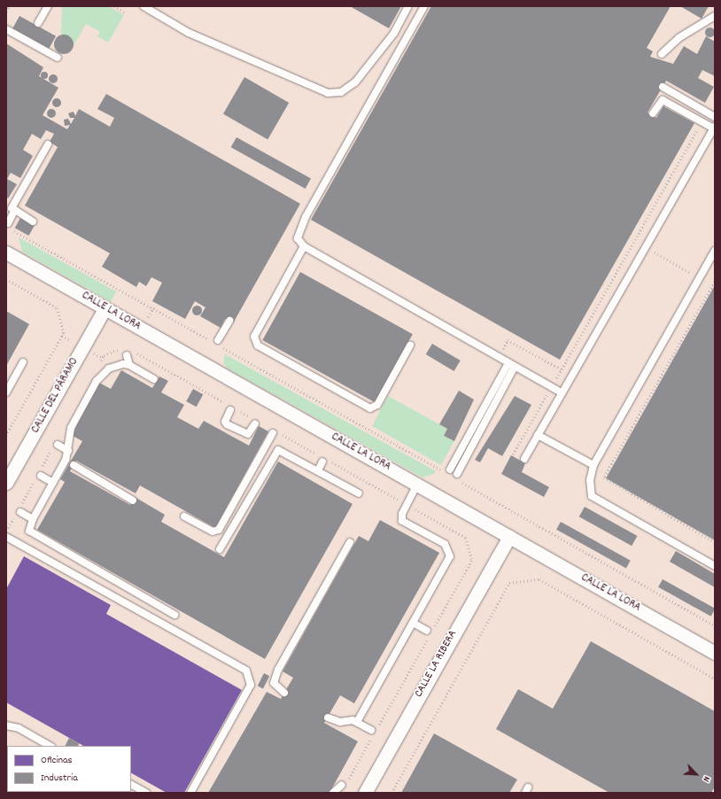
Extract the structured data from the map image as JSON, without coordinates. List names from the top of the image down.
{
  "streets": {
    "street": ["CALLE LA LORA", "CALLE DEL PÁRAMO", "CALLE LA RIBERA"]
  },
  "crossings": [
    ["CALLE LA LORA", "CALLE DEL PÁRAMO"],
    ["CALLE LA LORA", "CALLE LA RIBERA"]
  ],
  "legend": ["Oficinas", "Industria"],
  "north": "bottom right"
}
